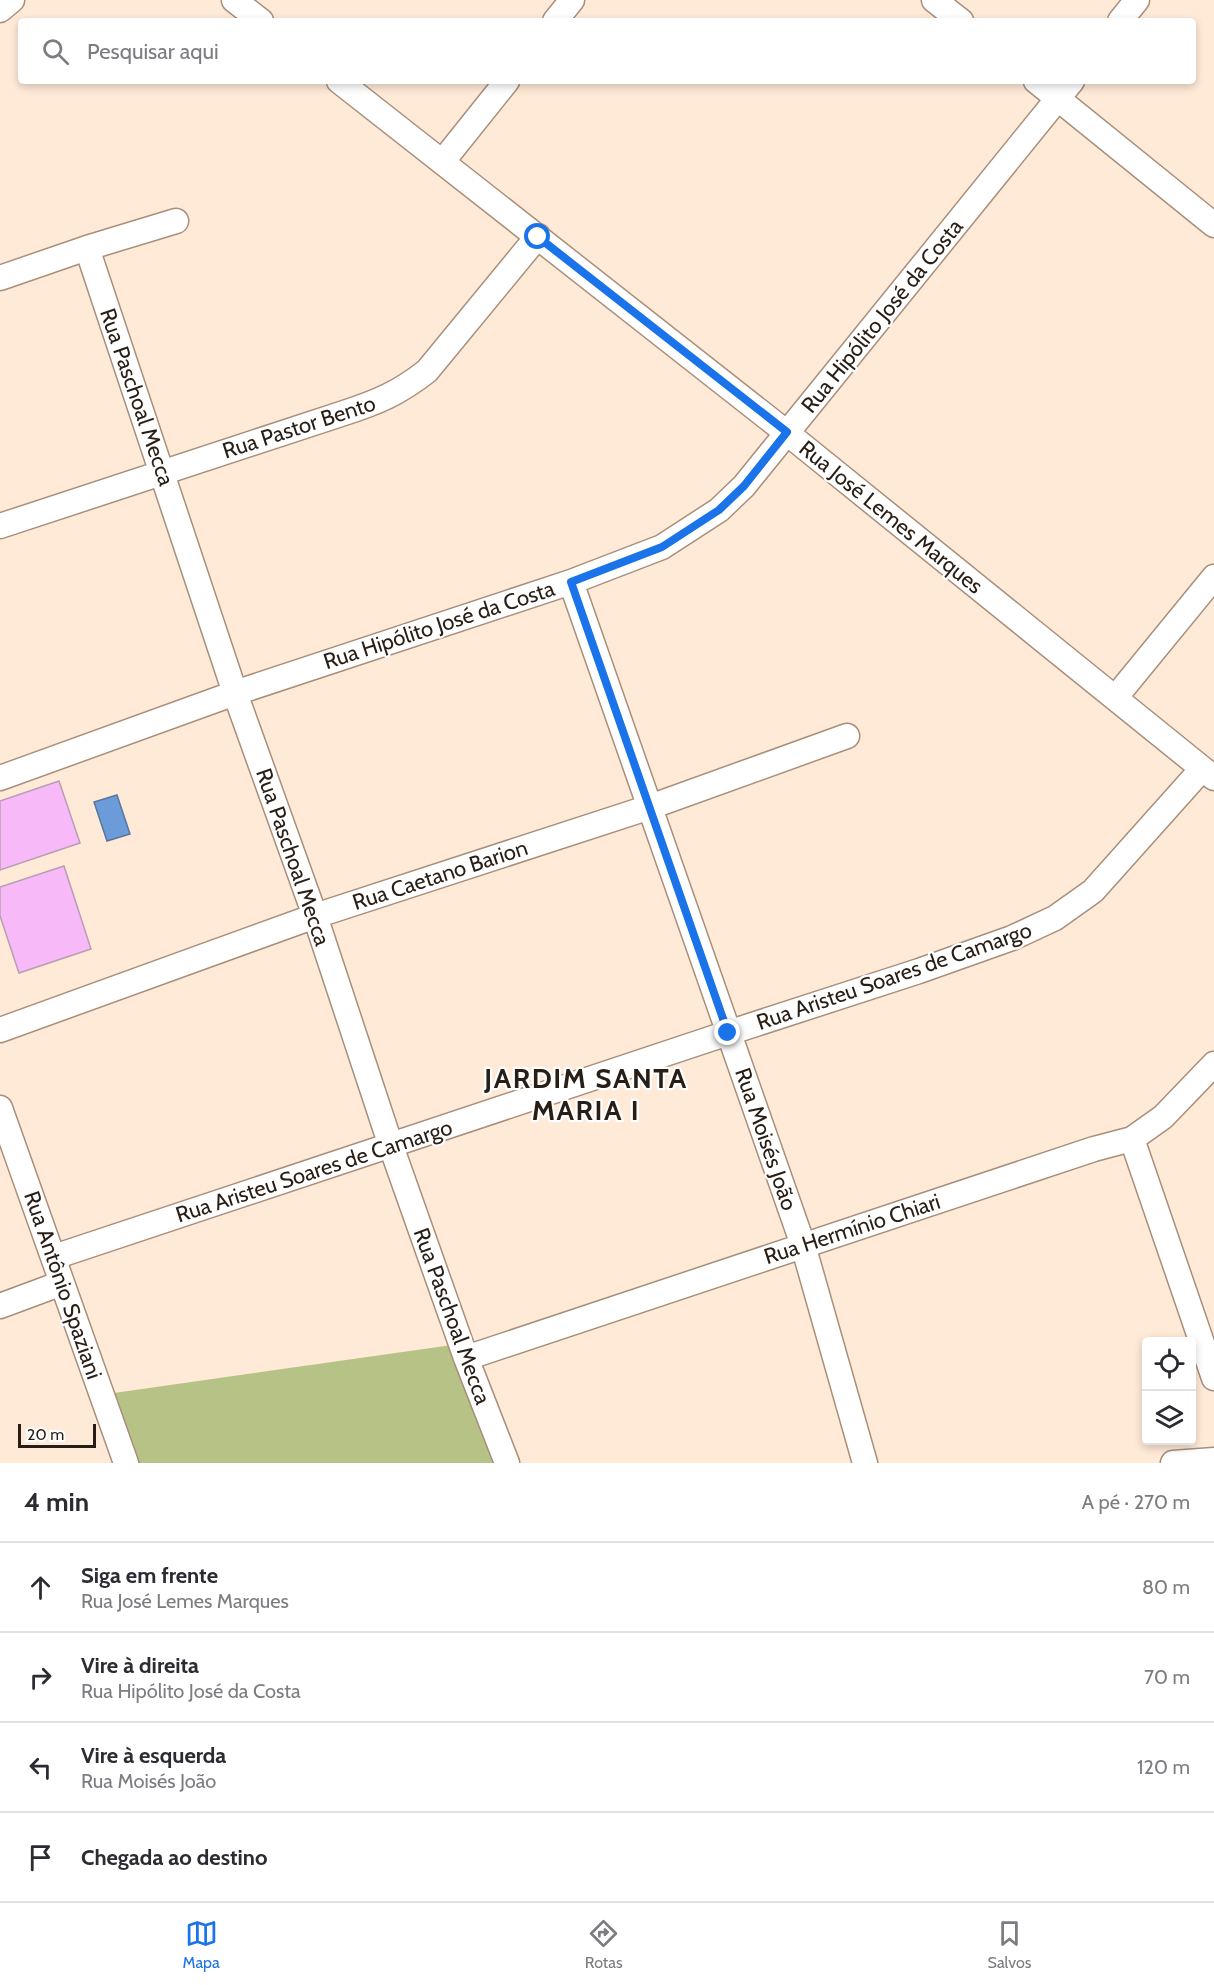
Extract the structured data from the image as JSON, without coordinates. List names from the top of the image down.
{
  "streets": {
    "street": [
      "Rua Hipólito José da Costa",
      "Rua Paschoal Mecca",
      "Rua Pastor Bento",
      "Rua José Lemes Marques",
      "Rua Caetano Barion",
      "Rua Aristeu Soares de Camargo",
      "Rua Moisés João",
      "Rua Hermínio Chiari",
      "Rua Antônio Spaziani"
    ]
  },
  "crossings": [
    ["Rua Hipólito José da Costa", "Rua Paschoal Mecca"],
    ["Rua Hipólito José da Costa", "Rua José Lemes Marques"],
    ["Rua Hipólito José da Costa", "Rua Moisés João"],
    ["Rua Paschoal Mecca", "Rua Pastor Bento"],
    ["Rua Paschoal Mecca", "Rua Caetano Barion"],
    ["Rua Paschoal Mecca", "Rua Aristeu Soares de Camargo"],
    ["Rua Paschoal Mecca", "Rua Hermínio Chiari"],
    ["Rua Pastor Bento", "Rua José Lemes Marques"],
    ["Rua José Lemes Marques", "Rua Aristeu Soares de Camargo"],
    ["Rua Caetano Barion", "Rua Moisés João"],
    ["Rua Aristeu Soares de Camargo", "Rua Moisés João"],
    ["Rua Aristeu Soares de Camargo", "Rua Antônio Spaziani"],
    ["Rua Moisés João", "Rua Hermínio Chiari"]
  ],
  "districts": ["JARDIM SANTA MARIA I"],
  "scale_bar": "20 m",
  "page": {
    "search": "Pesquisar aqui",
    "scale": "20 m",
    "heading": ["4 min", "A pé · 270 m"],
    "list": [
      ["Siga em frente", "Rua José Lemes Marques", "80 m"],
      ["Vire à direita", "Rua Hipólito José da Costa", "70 m"],
      ["Vire à esquerda", "Rua Moisés João", "120 m"],
      "Chegada ao destino"
    ],
    "nav": ["Mapa", "Rotas", "Salvos"]
  }
}
